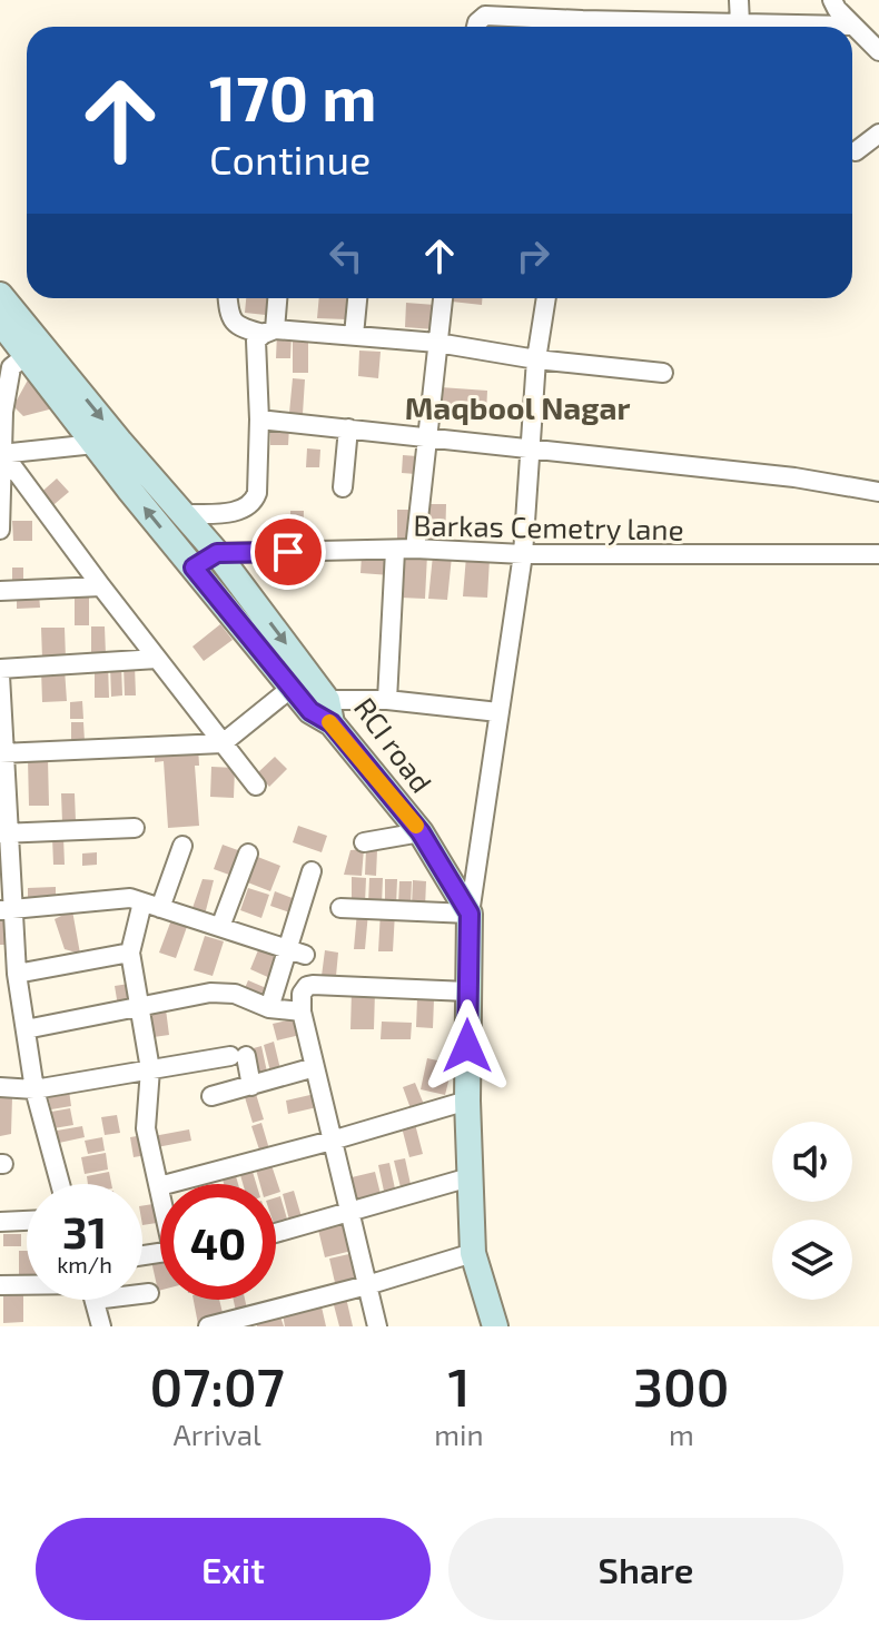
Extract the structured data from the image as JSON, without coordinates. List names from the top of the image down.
{
  "streets": {
    "street": ["Barkas Cemetry lane", "RCI road"]
  },
  "crossings": [
    ["Barkas Cemetry lane", "RCI road"]
  ],
  "districts": ["Maqbool Nagar"],
  "page": {
    "turn": ["170 m", "Continue"],
    "speed": "31 km/h",
    "limit": "40",
    "eta": [
      "07:07",
      "Arrival",
      "1",
      "min",
      "300",
      "m"
    ],
    "buttons": ["Exit", "Share"]
  }
}
